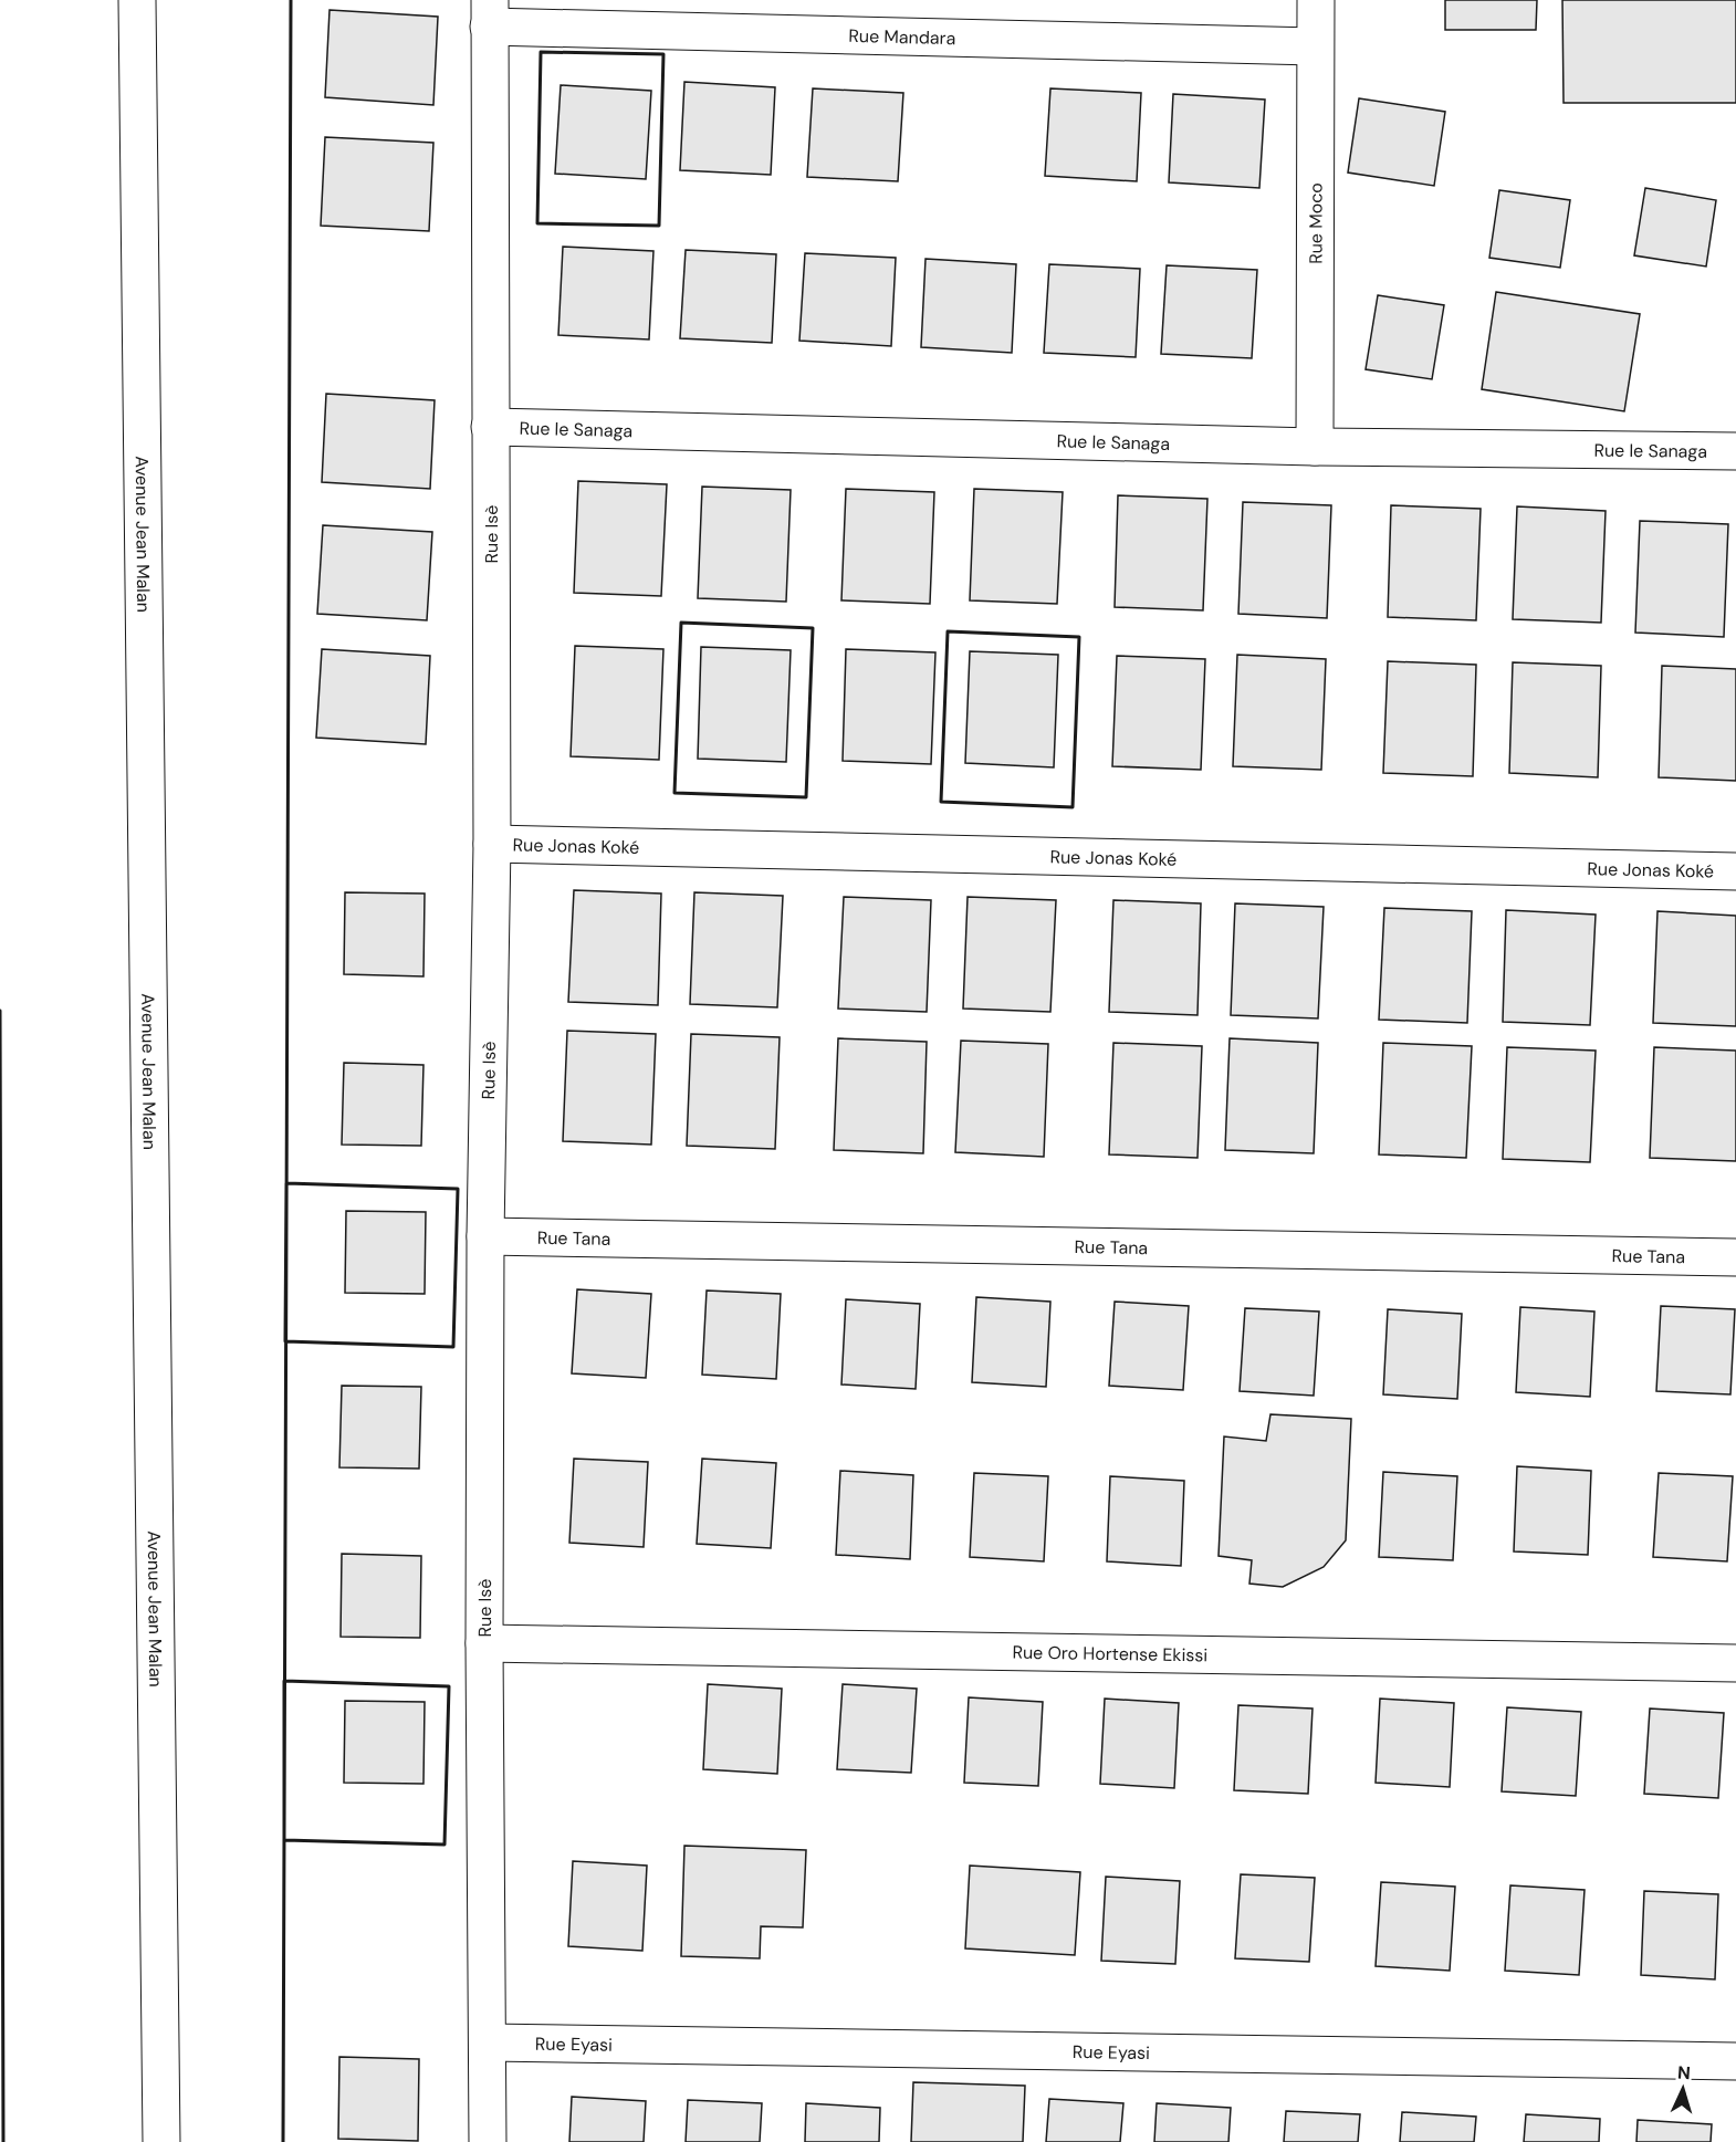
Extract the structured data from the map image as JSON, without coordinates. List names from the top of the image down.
{
  "streets": {
    "street": [
      "Rue Mandara",
      "Rue Moco",
      "Rue le Sanaga",
      "Avenue Jean Malan",
      "Rue Isè",
      "Rue Jonas Koké",
      "Rue Tana",
      "Rue Oro Hortense Ekissi",
      "Rue Eyasi"
    ]
  },
  "crossings": [
    ["Rue Mandara", "Rue Moco"],
    ["Rue Mandara", "Rue Isè"],
    ["Rue Moco", "Rue le Sanaga"],
    ["Rue le Sanaga", "Rue Isè"],
    ["Rue Isè", "Rue Jonas Koké"],
    ["Rue Isè", "Rue Tana"],
    ["Rue Isè", "Rue Oro Hortense Ekissi"],
    ["Rue Isè", "Rue Eyasi"]
  ],
  "north": "top"
}
